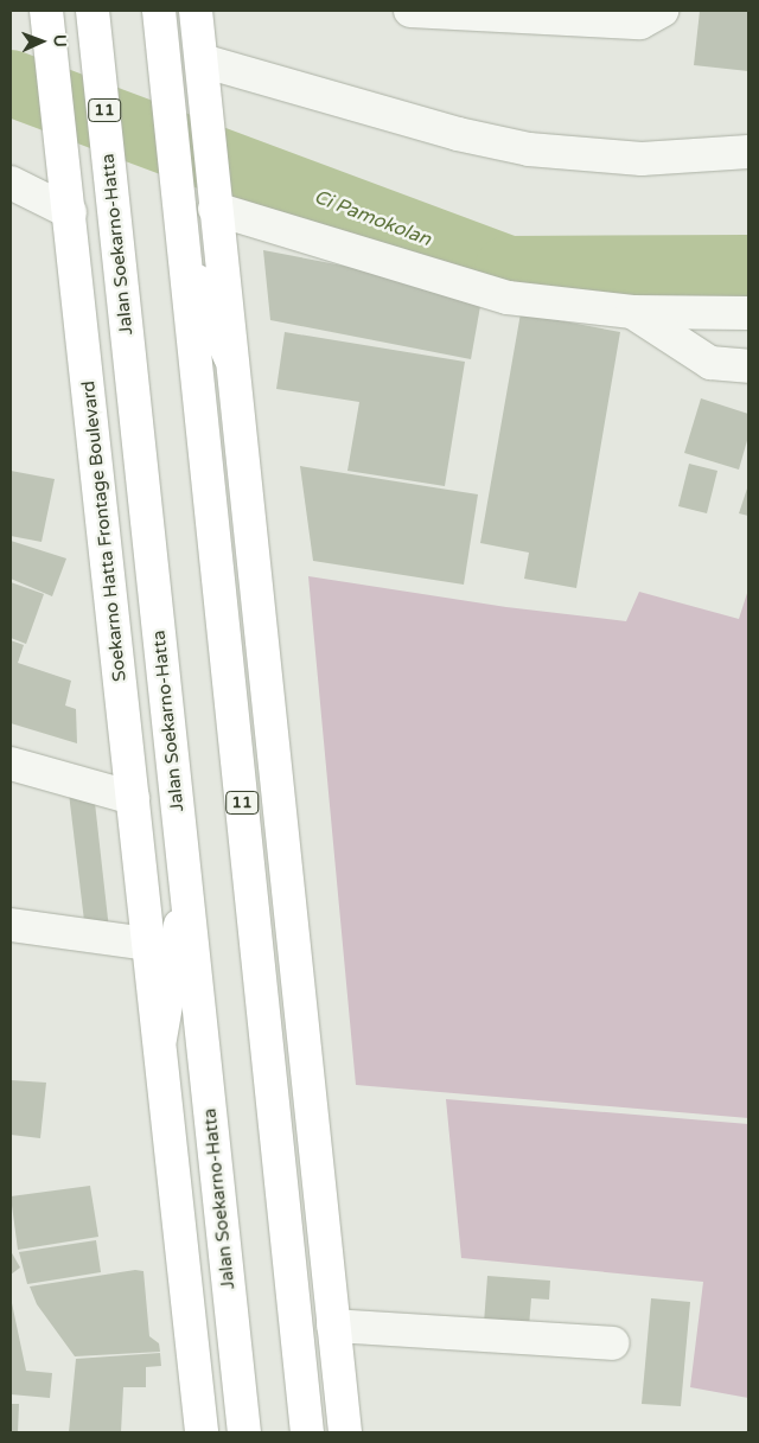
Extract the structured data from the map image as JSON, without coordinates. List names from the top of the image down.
{
  "streets": {
    "main road": ["11", "Jalan Soekarno-Hatta", "Soekarno Hatta Frontage Boulevard"]
  },
  "water": ["Ci Pamokolan"],
  "north": "right"
}
